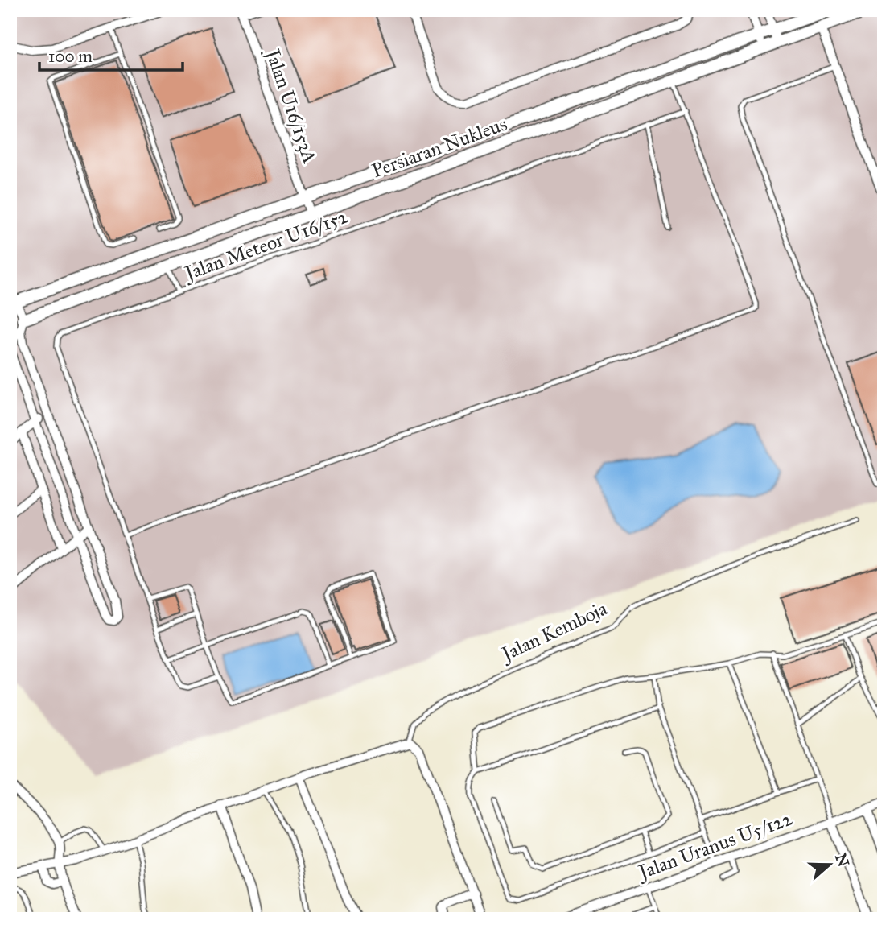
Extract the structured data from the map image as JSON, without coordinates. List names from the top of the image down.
{
  "streets": {
    "street": ["Jalan U16/153A", "Persiaran Nukleus", "Jalan Uranus U5/122"],
    "lane": ["Jalan Meteor U16/152", "Jalan Kemboja"]
  },
  "crossings": [
    ["Jalan U16/153A", "Persiaran Nukleus"]
  ],
  "scale_bar": "100 m",
  "north": "right"
}
